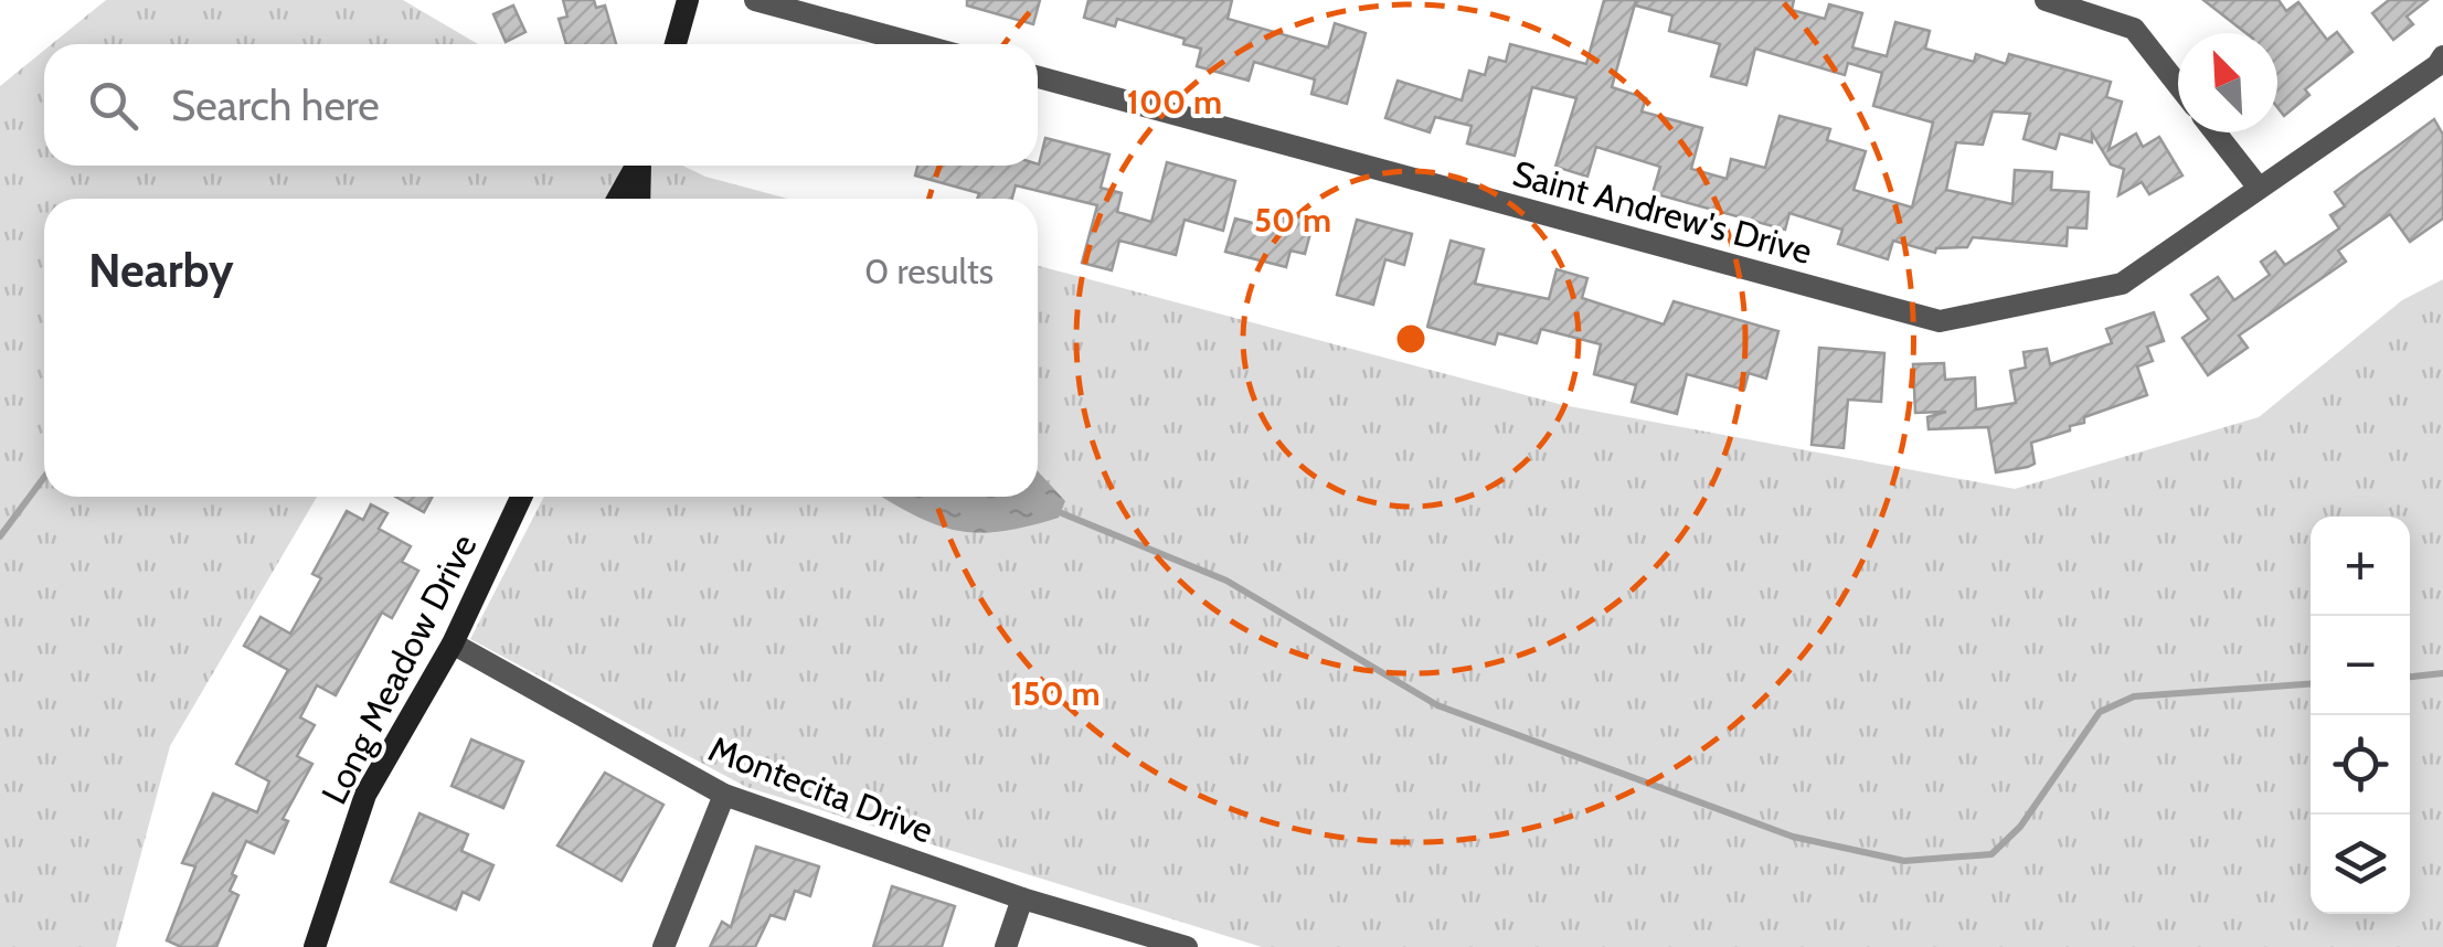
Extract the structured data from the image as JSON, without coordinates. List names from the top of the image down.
{
  "streets": {
    "street": ["Saint Andrew's Drive", "Long Meadow Drive", "Montecita Drive"]
  },
  "crossings": [
    ["Long Meadow Drive", "Montecita Drive"]
  ],
  "north": "top left",
  "page": {
    "search": "Search here",
    "heading": ["Nearby", "0 results"],
    "map_buttons": ["+", "−"]
  },
  "rings": ["100 m", "50 m", "150 m"]
}
